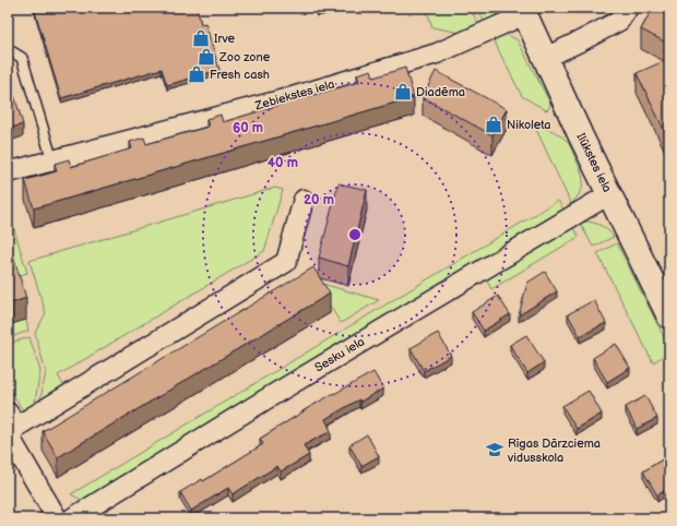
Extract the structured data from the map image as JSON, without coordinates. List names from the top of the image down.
{
  "streets": {
    "street": ["Zebiekstes iela", "Ilūkstes iela", "Sesku iela"]
  },
  "crossings": [
    ["Zebiekstes iela", "Ilūkstes iela"],
    ["Ilūkstes iela", "Sesku iela"]
  ],
  "places": {
    "shop": [
      "Irve",
      "Zoo zone",
      "Fresh cash",
      "Diadēma",
      "Nikoleta"
    ],
    "school or university": ["Rīgas Dārzciema vidusskola"]
  },
  "rings": ["60 m", "40 m", "20 m"]
}
